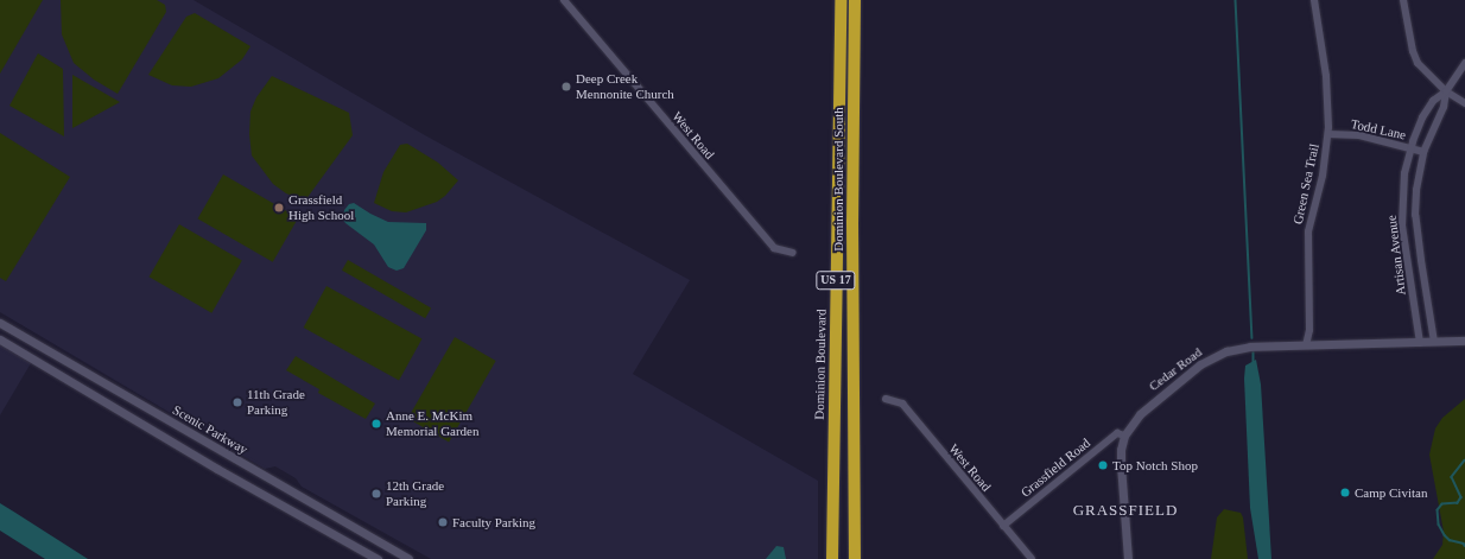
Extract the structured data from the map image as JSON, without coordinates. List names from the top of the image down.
{
  "streets": {
    "highway": ["Dominion Boulevard South", "US 17", "Dominion Boulevard"],
    "street": [
      "Todd Lane",
      "West Road",
      "Green Sea Trail",
      "Artisan Avenue",
      "Cedar Road",
      "Scenic Parkway",
      "Grassfield Road"
    ]
  },
  "crossings": [
    ["Todd Lane", "Green Sea Trail"],
    ["Todd Lane", "Artisan Avenue"],
    ["West Road", "Grassfield Road"],
    ["Green Sea Trail", "Cedar Road"],
    ["Artisan Avenue", "Cedar Road"],
    ["Cedar Road", "Grassfield Road"]
  ],
  "districts": ["GRASSFIELD"],
  "places": [
    "Deep Creek Mennonite Church",
    "Grassfield High School",
    "11th Grade Parking",
    "Anne E. McKim Memorial Garden",
    "Top Notch Shop",
    "Camp Civitan",
    "12th Grade Parking",
    "Faculty Parking"
  ]
}
